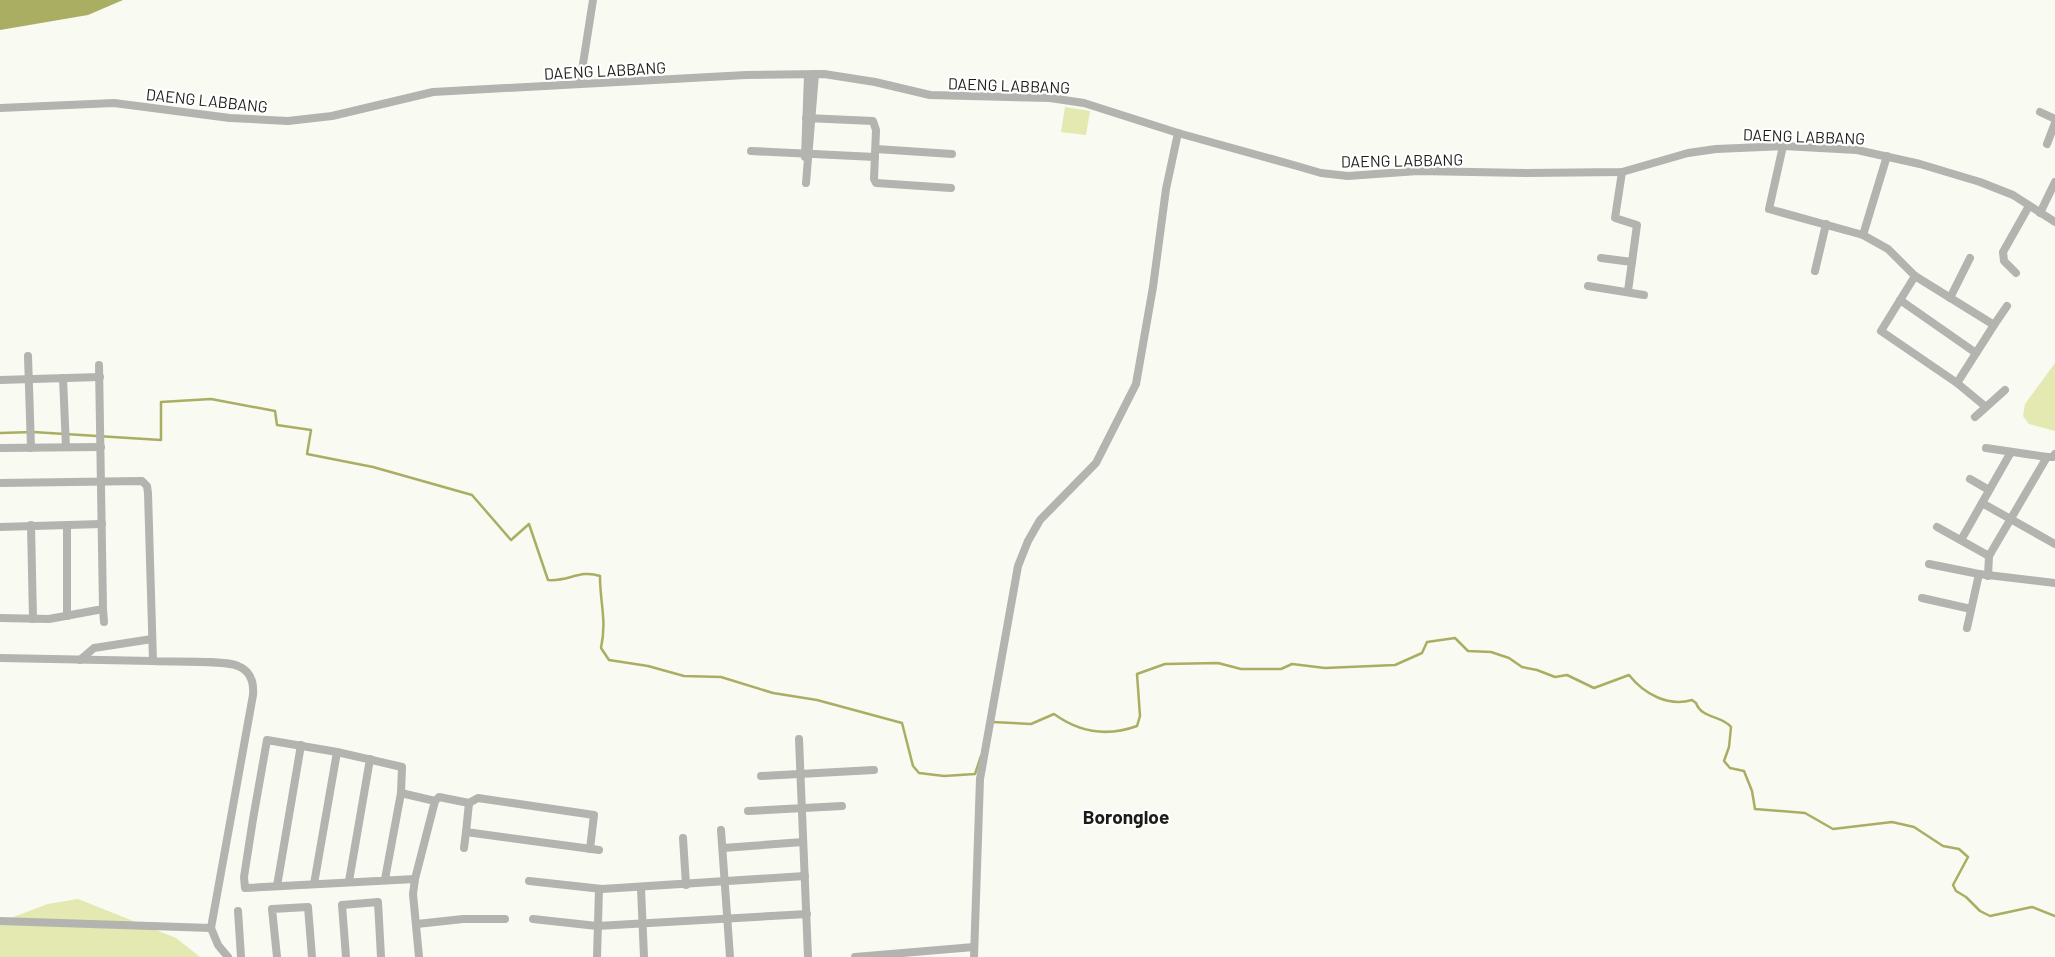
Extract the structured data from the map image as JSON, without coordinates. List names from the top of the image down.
{
  "streets": {
    "street": ["DAENG LABBANG"]
  },
  "districts": ["Borongloe"]
}
